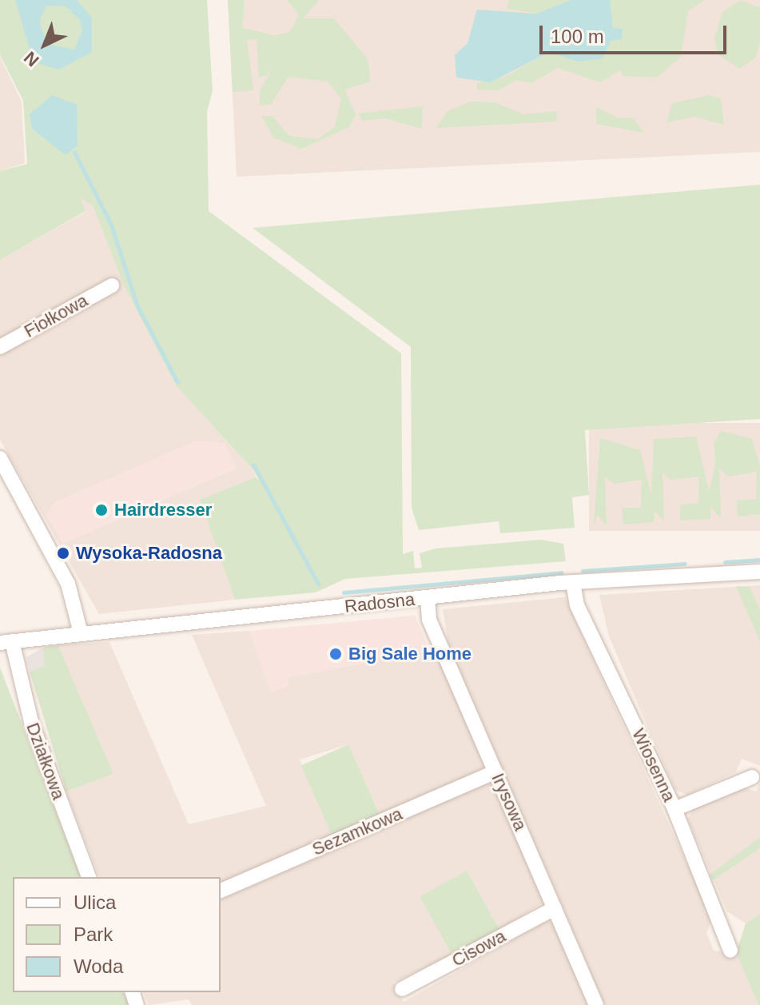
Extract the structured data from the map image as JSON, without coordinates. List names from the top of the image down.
{
  "streets": {
    "street": [
      "Fiołkowa",
      "Radosna",
      "Działkowa",
      "Wiosenna",
      "Irysowa",
      "Sezamkowa",
      "Cisowa"
    ]
  },
  "crossings": [
    ["Radosna", "Działkowa"],
    ["Radosna", "Wiosenna"],
    ["Radosna", "Irysowa"],
    ["Irysowa", "Sezamkowa"],
    ["Irysowa", "Cisowa"]
  ],
  "places": ["Hairdresser", "Wysoka-Radosna", "Big Sale Home"],
  "legend": ["Ulica", "Park", "Woda"],
  "scale_bar": "100 m",
  "north": "bottom left"
}
